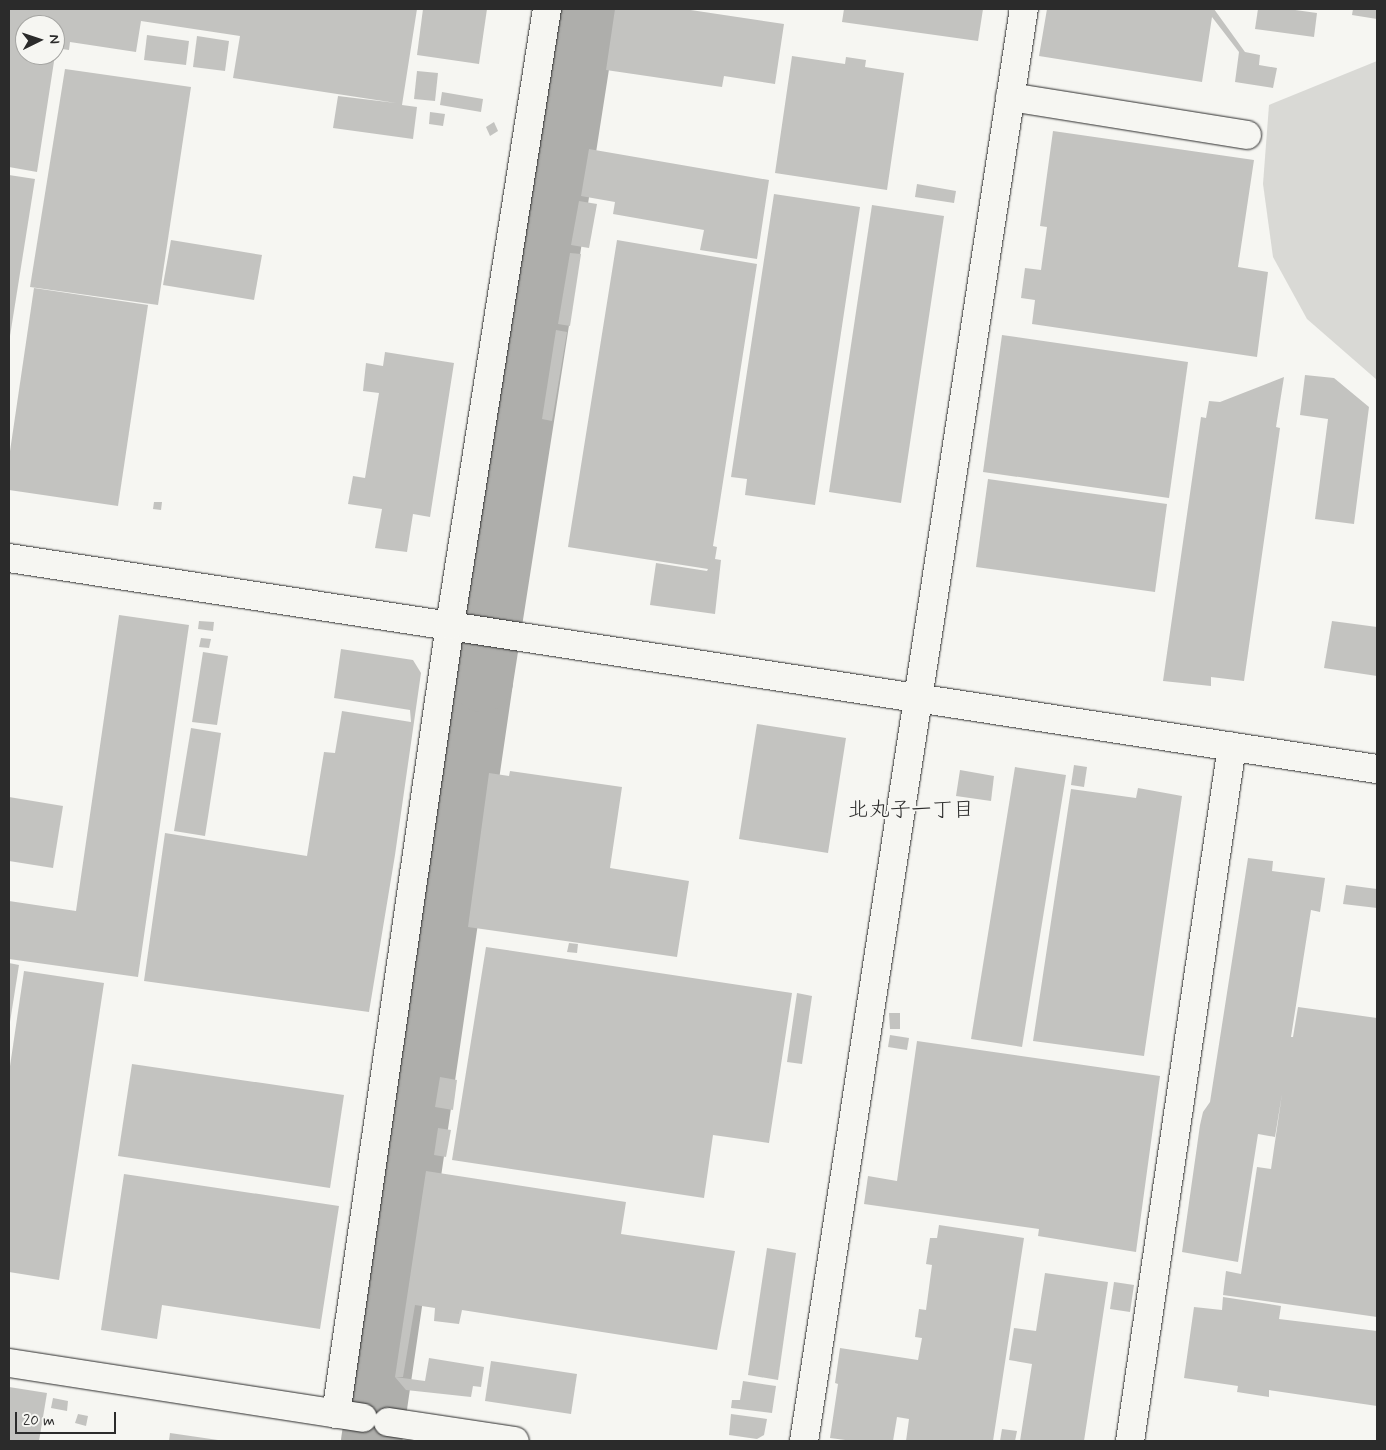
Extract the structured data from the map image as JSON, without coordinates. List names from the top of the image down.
{
  "districts": ["北丸子一丁目"],
  "scale_bar": "20 m",
  "north": "right"
}
